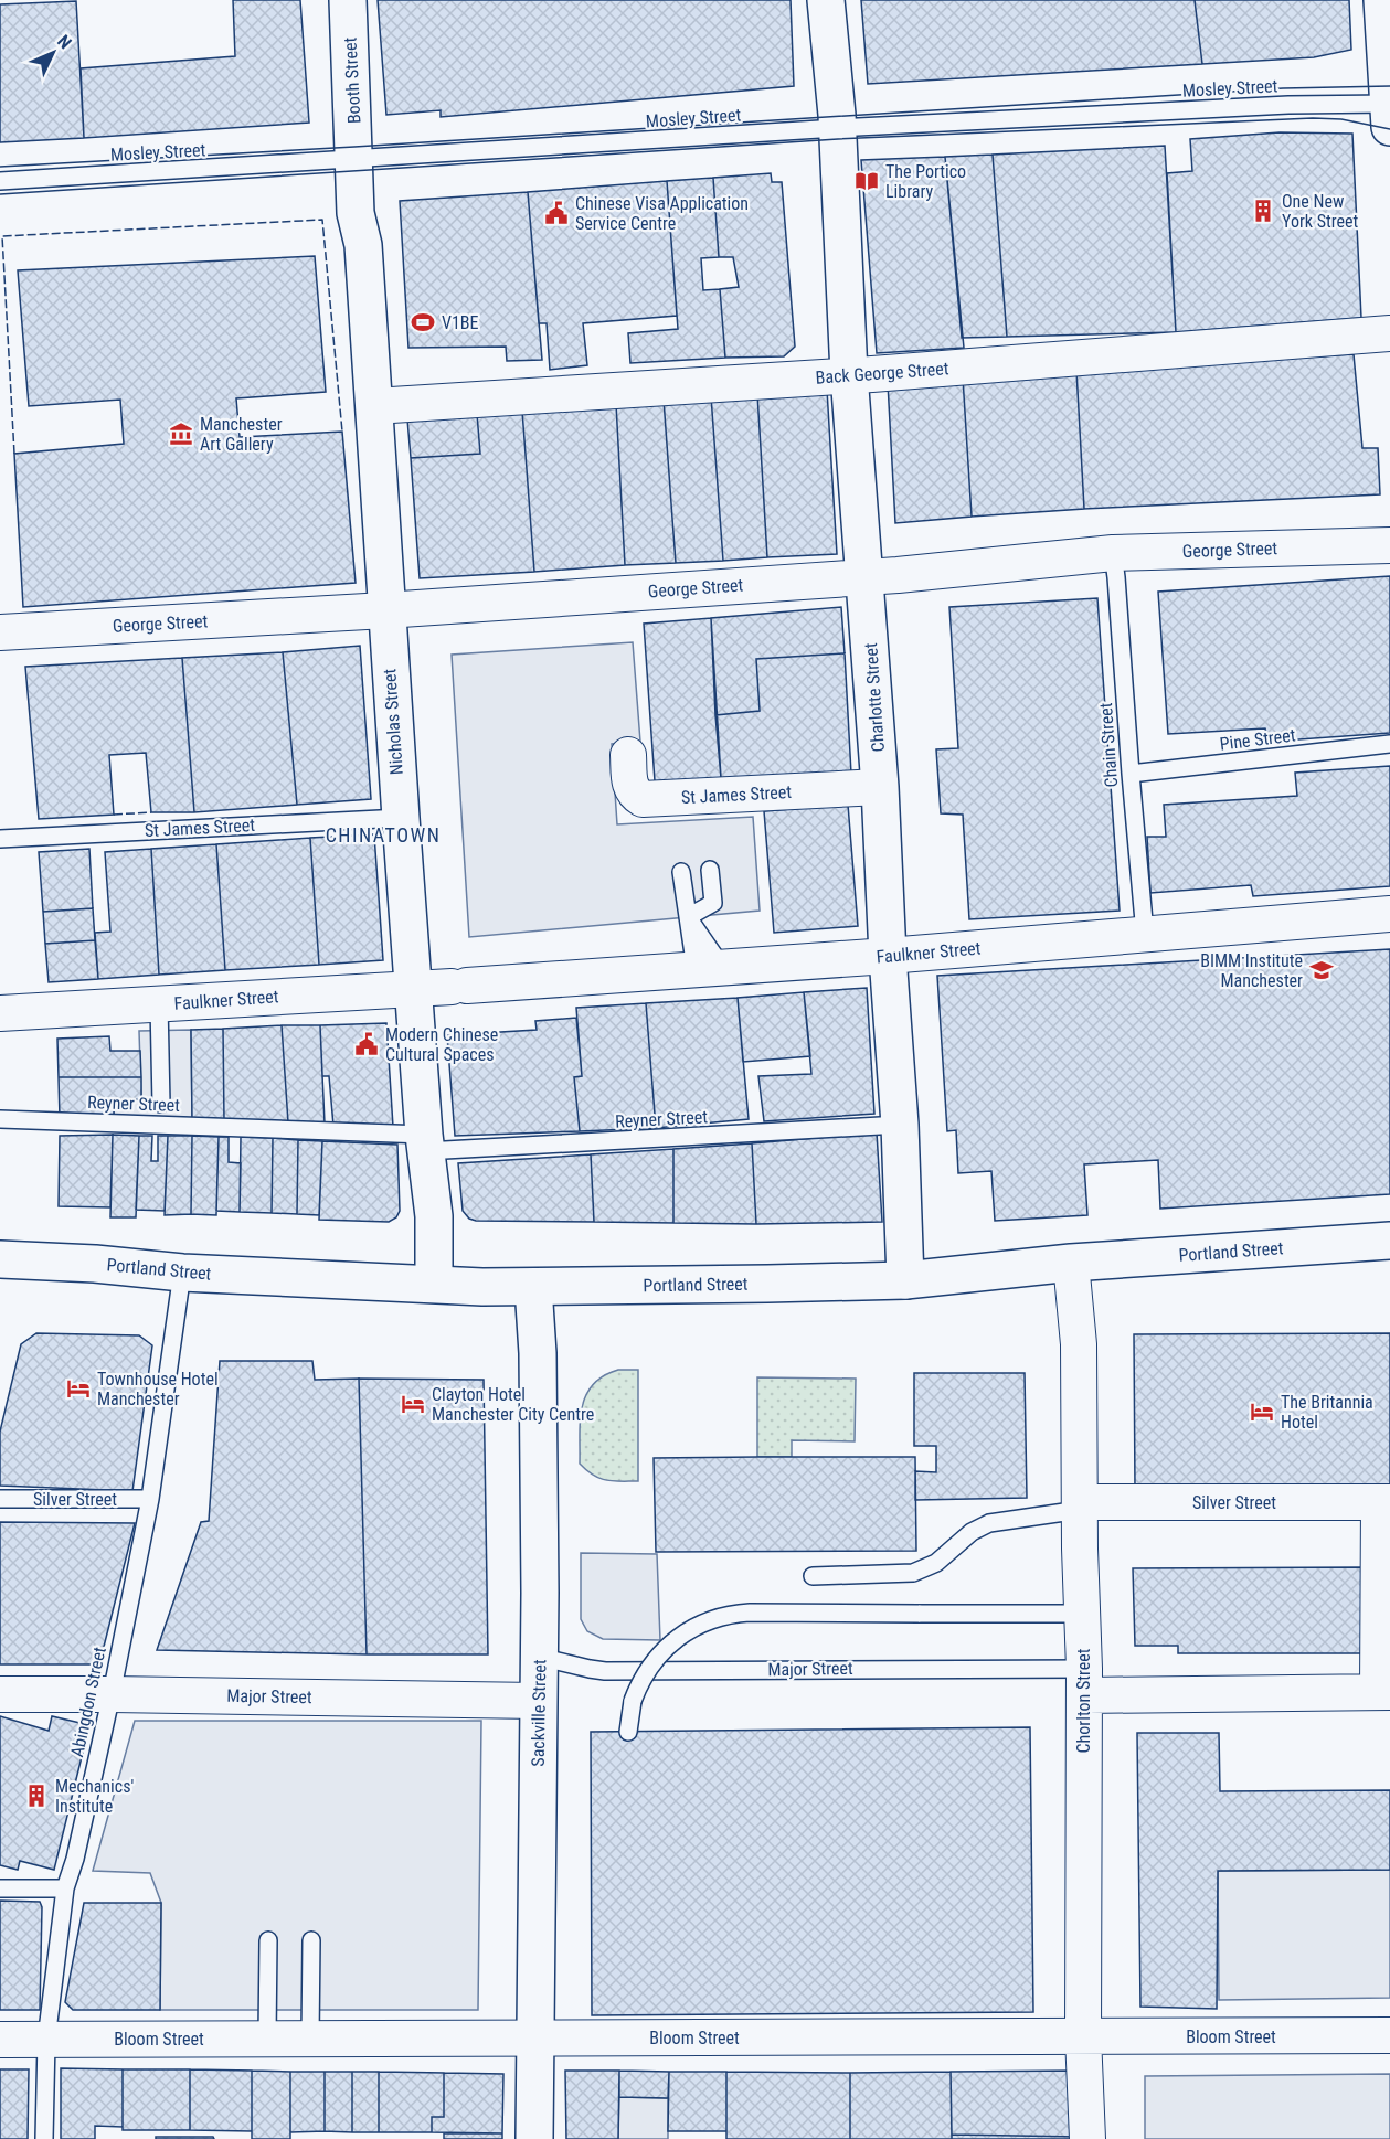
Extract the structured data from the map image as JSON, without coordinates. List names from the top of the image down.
{
  "streets": {
    "street": [
      "Booth Street",
      "Back George Street",
      "George Street",
      "Charlotte Street",
      "Nicholas Street",
      "St James Street",
      "Faulkner Street",
      "Portland Street",
      "Silver Street",
      "Major Street",
      "Chorlton Street",
      "Sackville Street",
      "Bloom Street"
    ],
    "lane": [
      "Mosley Street",
      "Pine Street",
      "Chain Street",
      "Reyner Street",
      "Abingdon Street"
    ]
  },
  "crossings": [
    ["Booth Street", "Mosley Street"],
    ["Booth Street", "Nicholas Street"],
    ["Mosley Street", "Charlotte Street"],
    ["Mosley Street", "Nicholas Street"],
    ["Back George Street", "Charlotte Street"],
    ["Back George Street", "Nicholas Street"],
    ["George Street", "Charlotte Street"],
    ["George Street", "Nicholas Street"],
    ["George Street", "Chain Street"],
    ["Charlotte Street", "St James Street"],
    ["Charlotte Street", "Faulkner Street"],
    ["Charlotte Street", "Reyner Street"],
    ["Charlotte Street", "Portland Street"],
    ["Nicholas Street", "St James Street"],
    ["Nicholas Street", "Faulkner Street"],
    ["Nicholas Street", "Reyner Street"],
    ["Nicholas Street", "Portland Street"],
    ["Pine Street", "Chain Street"],
    ["Chain Street", "Faulkner Street"],
    ["Portland Street", "Chorlton Street"],
    ["Portland Street", "Abingdon Street"],
    ["Portland Street", "Sackville Street"],
    ["Silver Street", "Chorlton Street"],
    ["Silver Street", "Abingdon Street"],
    ["Major Street", "Chorlton Street"],
    ["Major Street", "Abingdon Street"],
    ["Major Street", "Sackville Street"],
    ["Chorlton Street", "Bloom Street"],
    ["Abingdon Street", "Bloom Street"],
    ["Sackville Street", "Bloom Street"]
  ],
  "districts": ["CHINATOWN"],
  "places": {
    "library": ["The Portico Library"],
    "building": ["One New York Street", "Mechanics' Institute"],
    "public building": ["Chinese Visa Application Service Centre", "Modern Chinese Cultural Spaces"],
    "sports": ["V1BE"],
    "museum": ["Manchester Art Gallery"],
    "school or university": ["BIMM Institute Manchester"],
    "hotel": ["Townhouse Hotel Manchester", "Clayton Hotel Manchester City Centre", "The Britannia Hotel"]
  },
  "north": "top right"
}
